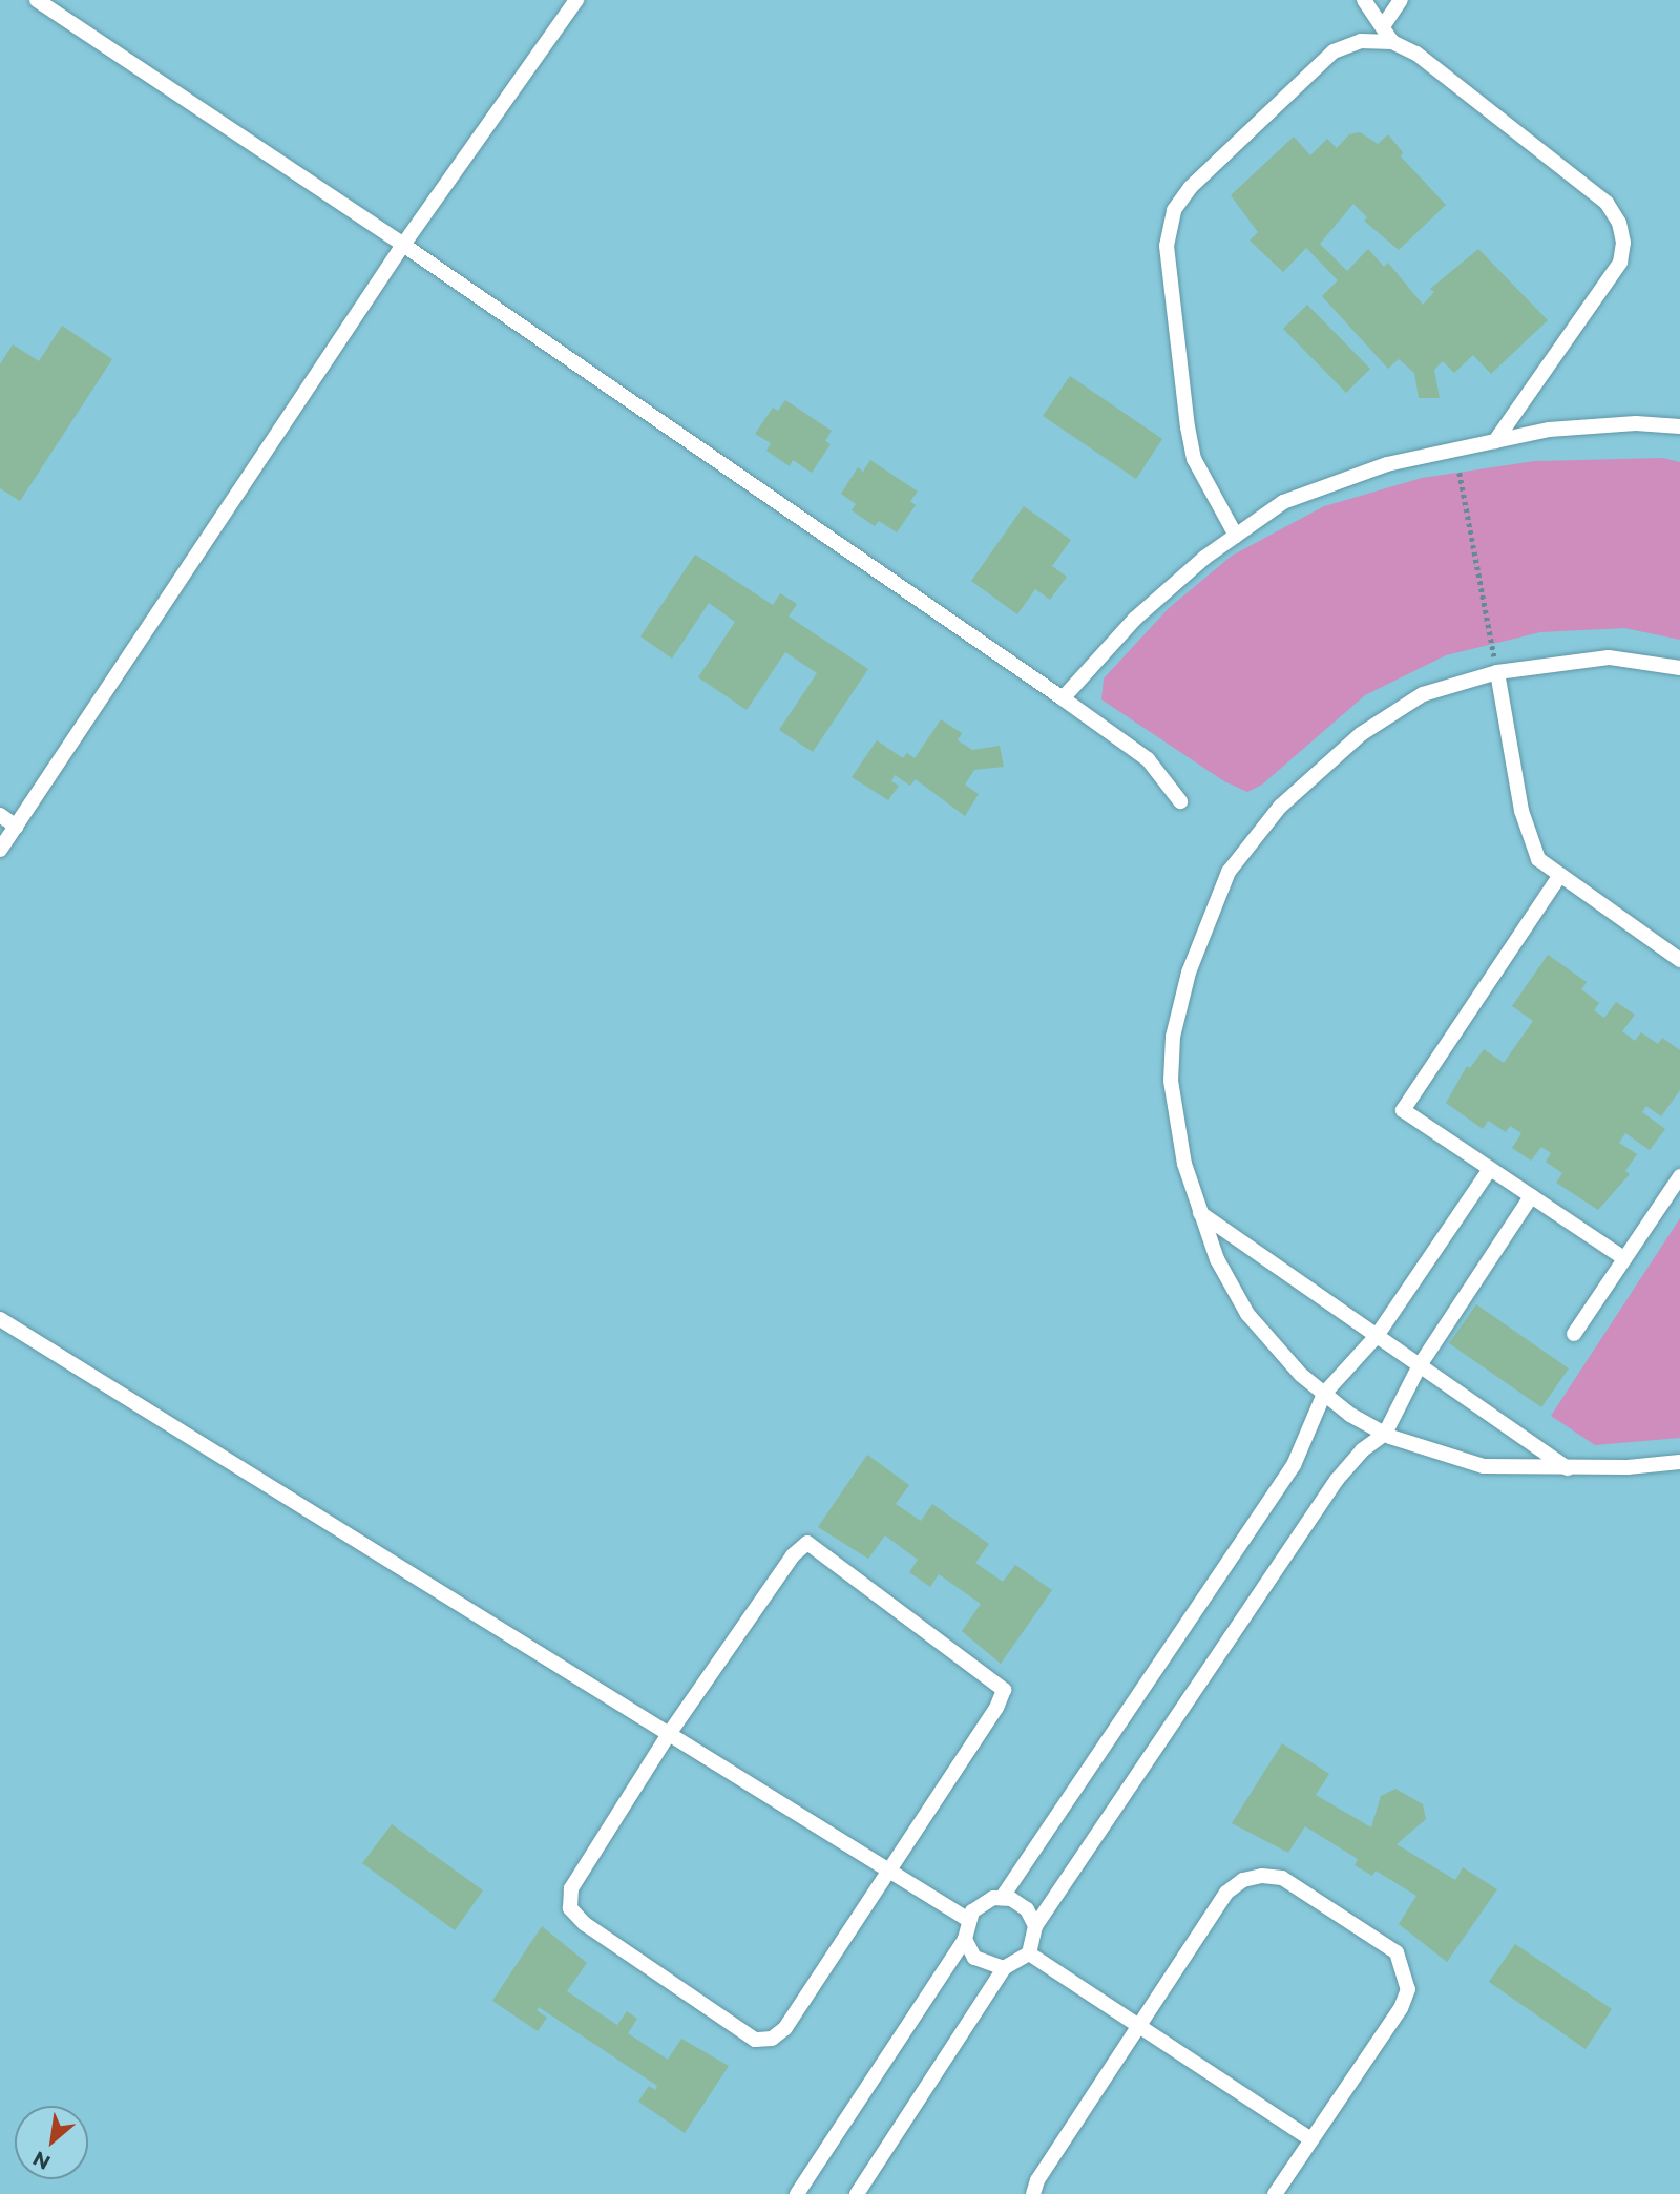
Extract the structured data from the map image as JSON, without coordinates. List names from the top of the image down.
{
  "north": "bottom left"
}
